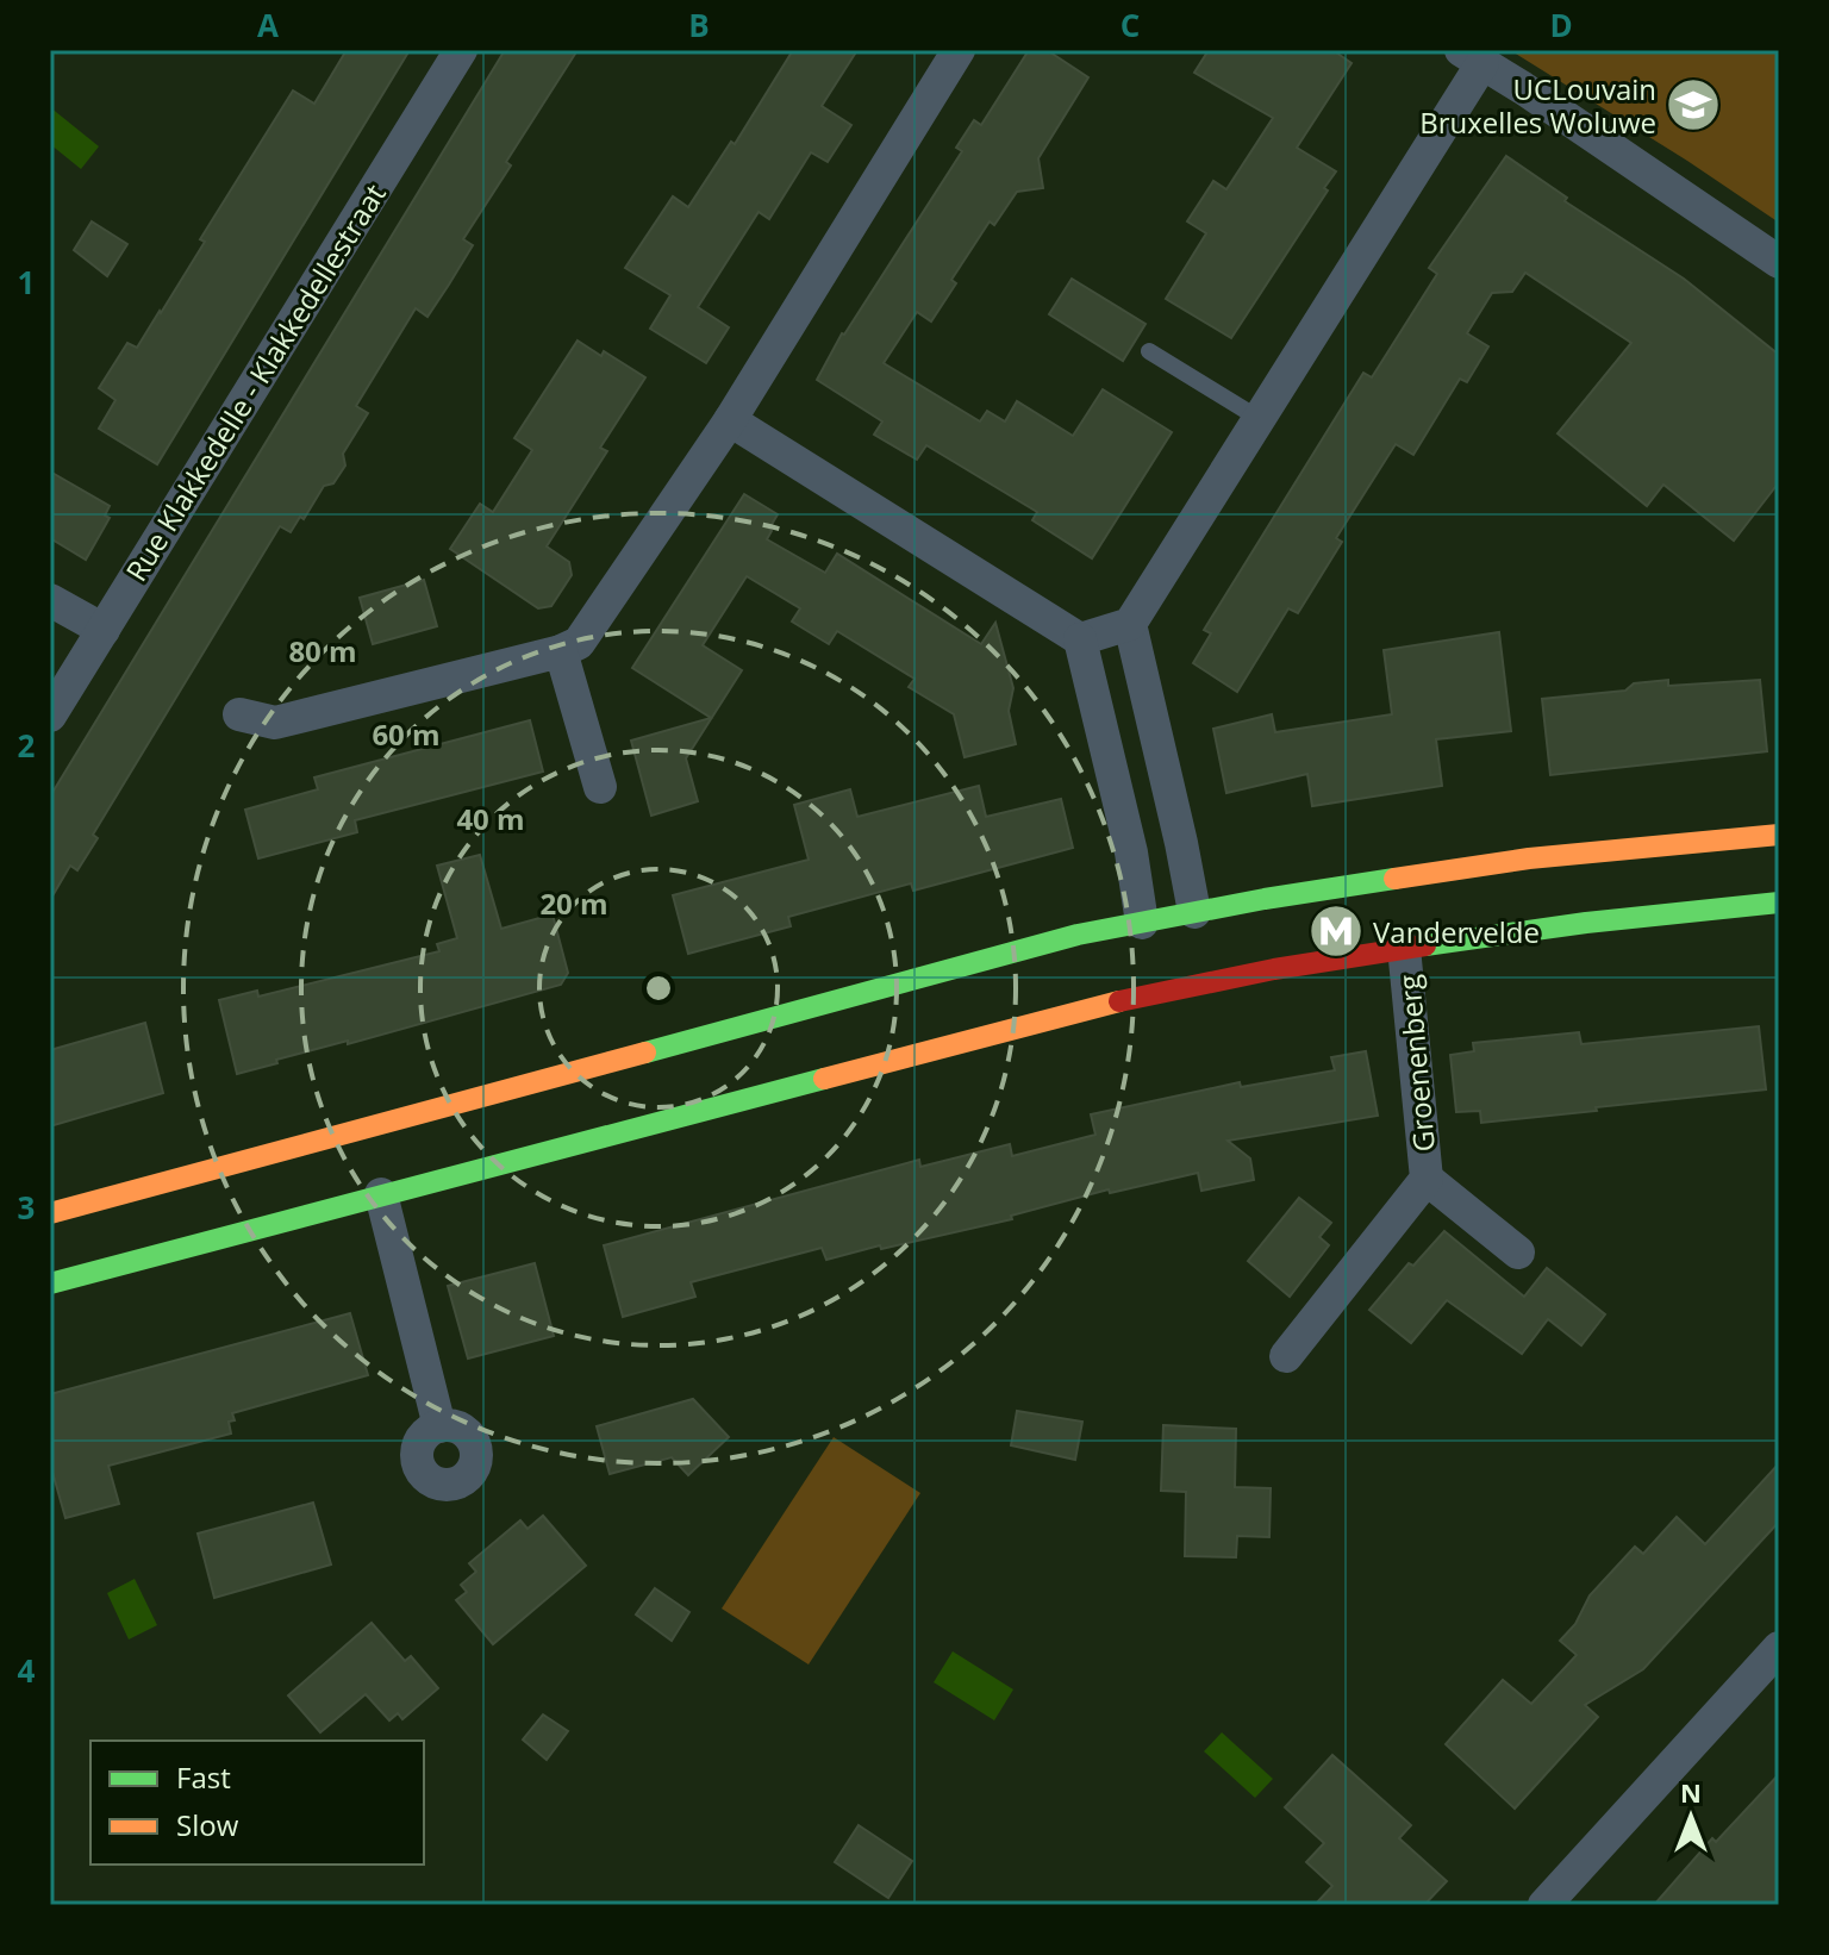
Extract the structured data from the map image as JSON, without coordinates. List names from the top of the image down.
{
  "streets": {
    "street": ["Rue Klakkedelle - Klakkedellestraat", "Groenenberg"]
  },
  "places": {
    "school or university": ["UCLouvain Bruxelles Woluwe"],
    "metro station": ["Vandervelde"]
  },
  "legend": ["Fast", "Slow"],
  "north": "top",
  "grid": {
    "columns": [
      "A",
      "B",
      "C",
      "D"
    ],
    "rows": [
      "1",
      "2",
      "3",
      "4"
    ]
  },
  "rings": [
    "80 m",
    "60 m",
    "40 m",
    "20 m"
  ]
}
